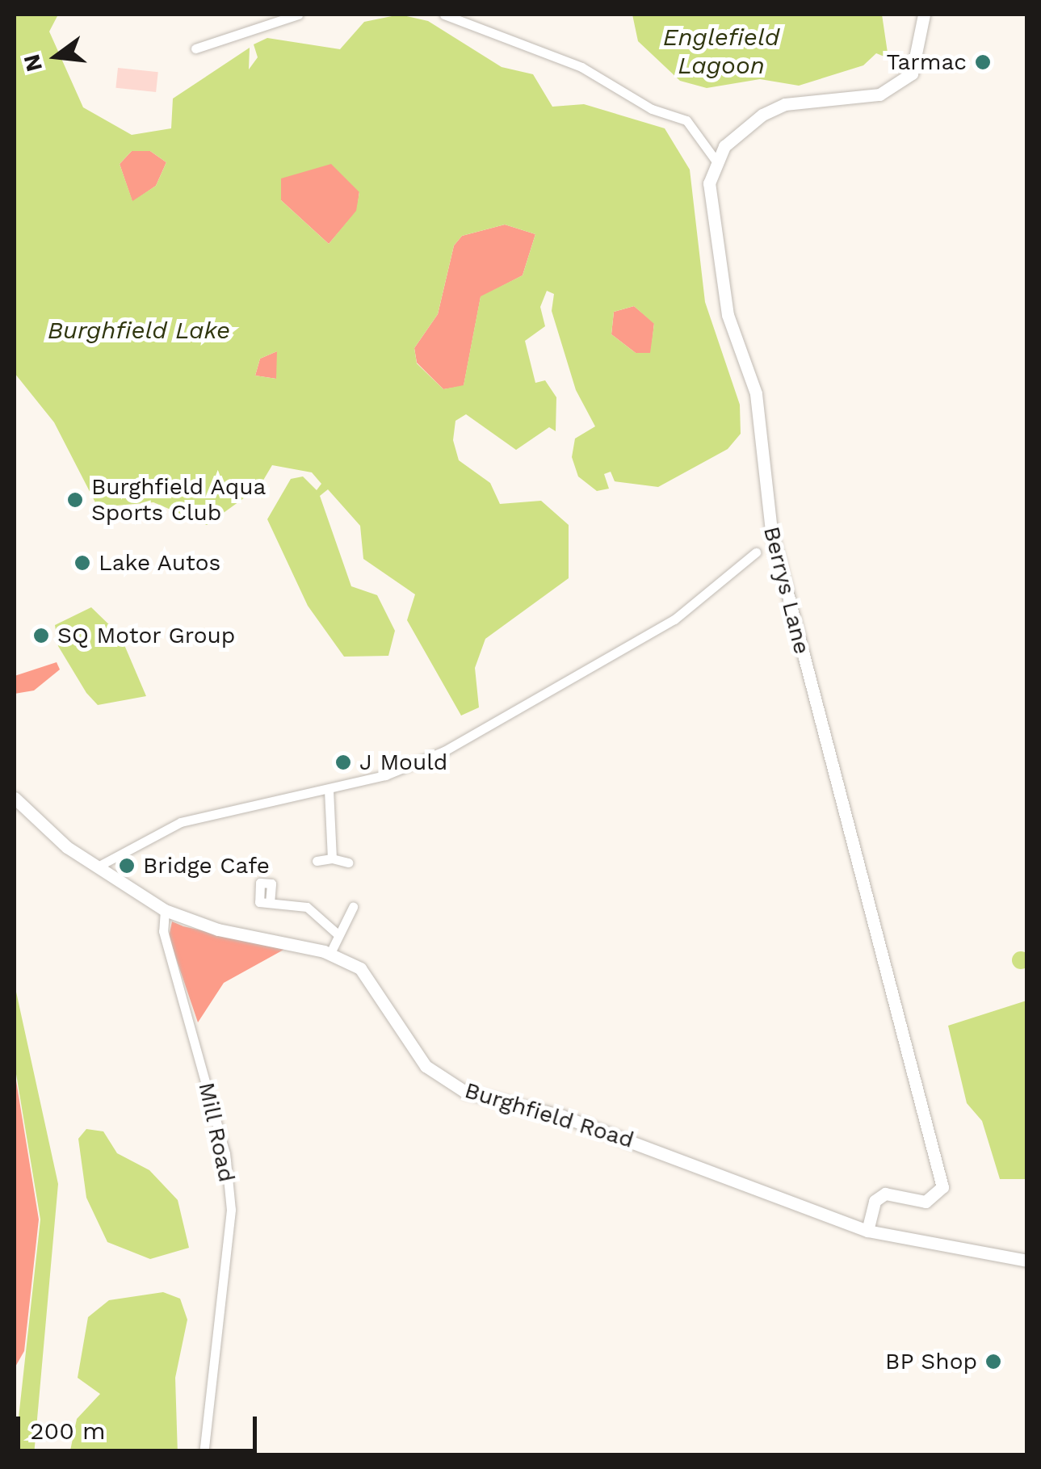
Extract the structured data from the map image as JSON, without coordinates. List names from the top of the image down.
{
  "streets": {
    "street": ["Berrys Lane", "Burghfield Road", "Mill Road"]
  },
  "crossings": [
    ["Berrys Lane", "Burghfield Road"],
    ["Burghfield Road", "Mill Road"]
  ],
  "water": ["Englefield Lagoon", "Burghfield Lake"],
  "places": [
    "Tarmac",
    "Burghfield Aqua Sports Club",
    "Lake Autos",
    "SQ Motor Group",
    "J Mould",
    "Bridge Cafe",
    "BP Shop"
  ],
  "scale_bar": "200 m",
  "north": "left"
}
